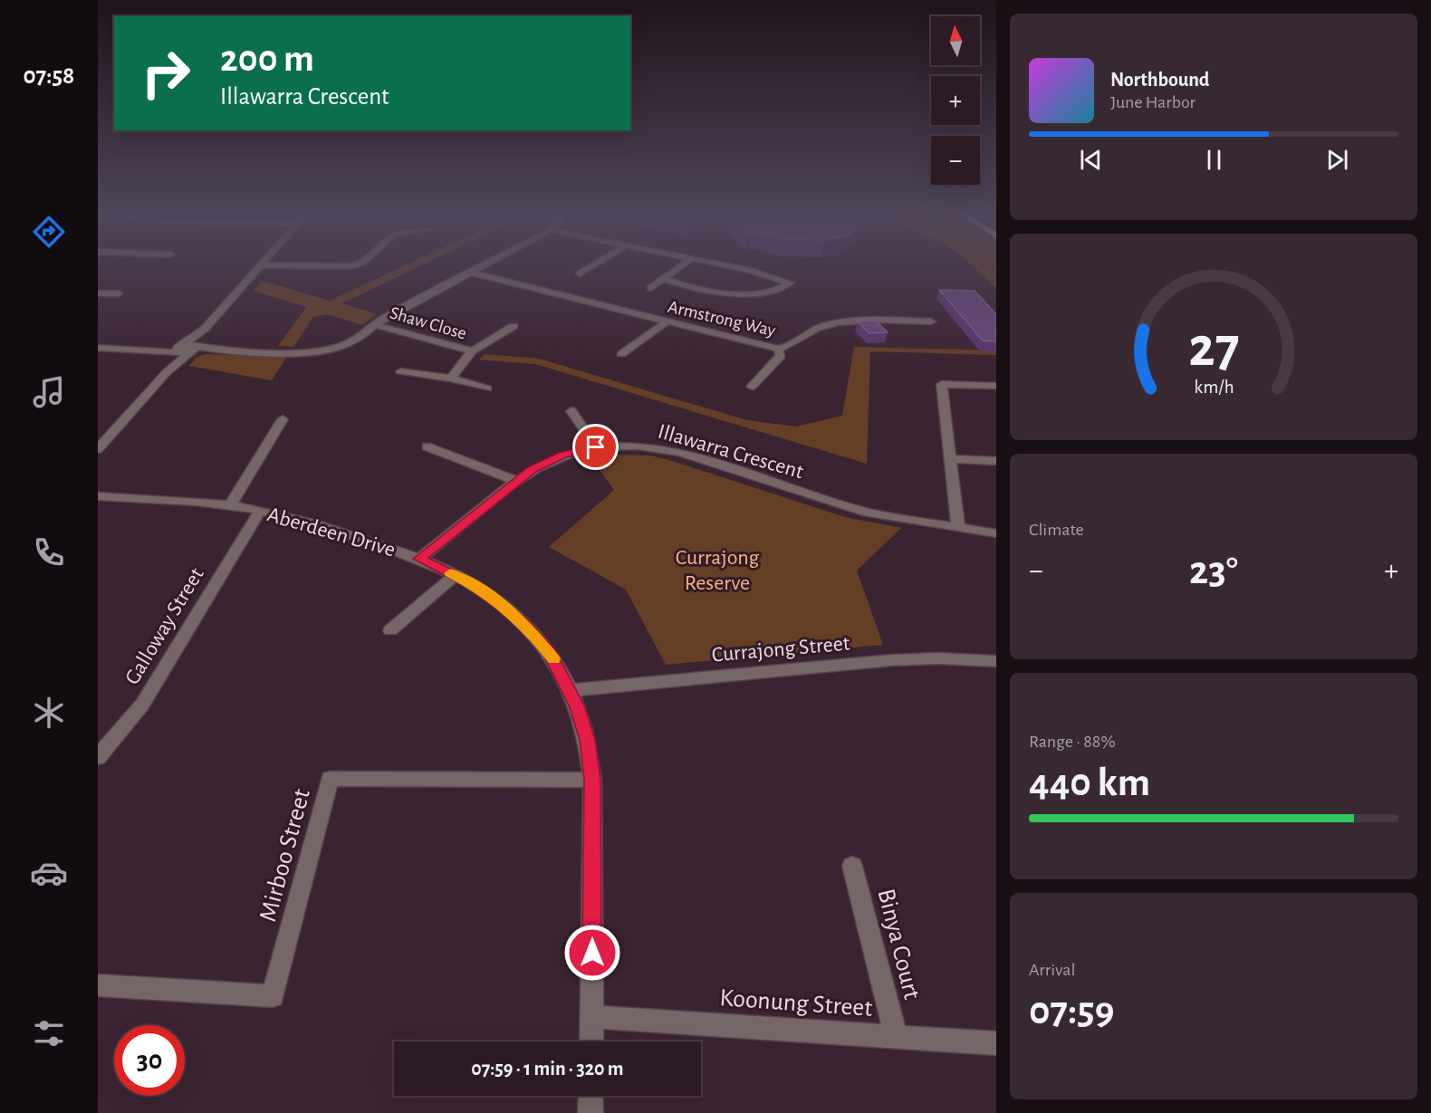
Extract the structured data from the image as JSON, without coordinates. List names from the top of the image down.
{
  "streets": {
    "street": [
      "Armstrong Way",
      "Shaw Close",
      "Illawarra Crescent",
      "Aberdeen Drive",
      "Galloway Street",
      "Currajong Street",
      "Mirboo Street",
      "Binya Court",
      "Koonung Street"
    ]
  },
  "crossings": [
    ["Illawarra Crescent", "Aberdeen Drive"],
    ["Aberdeen Drive", "Galloway Street"],
    ["Aberdeen Drive", "Currajong Street"],
    ["Aberdeen Drive", "Mirboo Street"],
    ["Aberdeen Drive", "Koonung Street"],
    ["Binya Court", "Koonung Street"]
  ],
  "parks": ["Currajong Reserve"],
  "north": "top",
  "page": {
    "tabs": "07:58",
    "map_buttons": ["+", "−"],
    "turn": ["200 m", "Illawarra Crescent"],
    "song": ["Northbound", "June Harbor"],
    "tile": [
      "Climate",
      ["Range · 88%", "440 km"],
      ["Arrival", "07:59"]
    ],
    "heat": ["−", "23°", "+"],
    "limit": "30",
    "trip": "07:59 · 1 min · 320 m",
    "gauge": ["27", "km/h"]
  }
}
